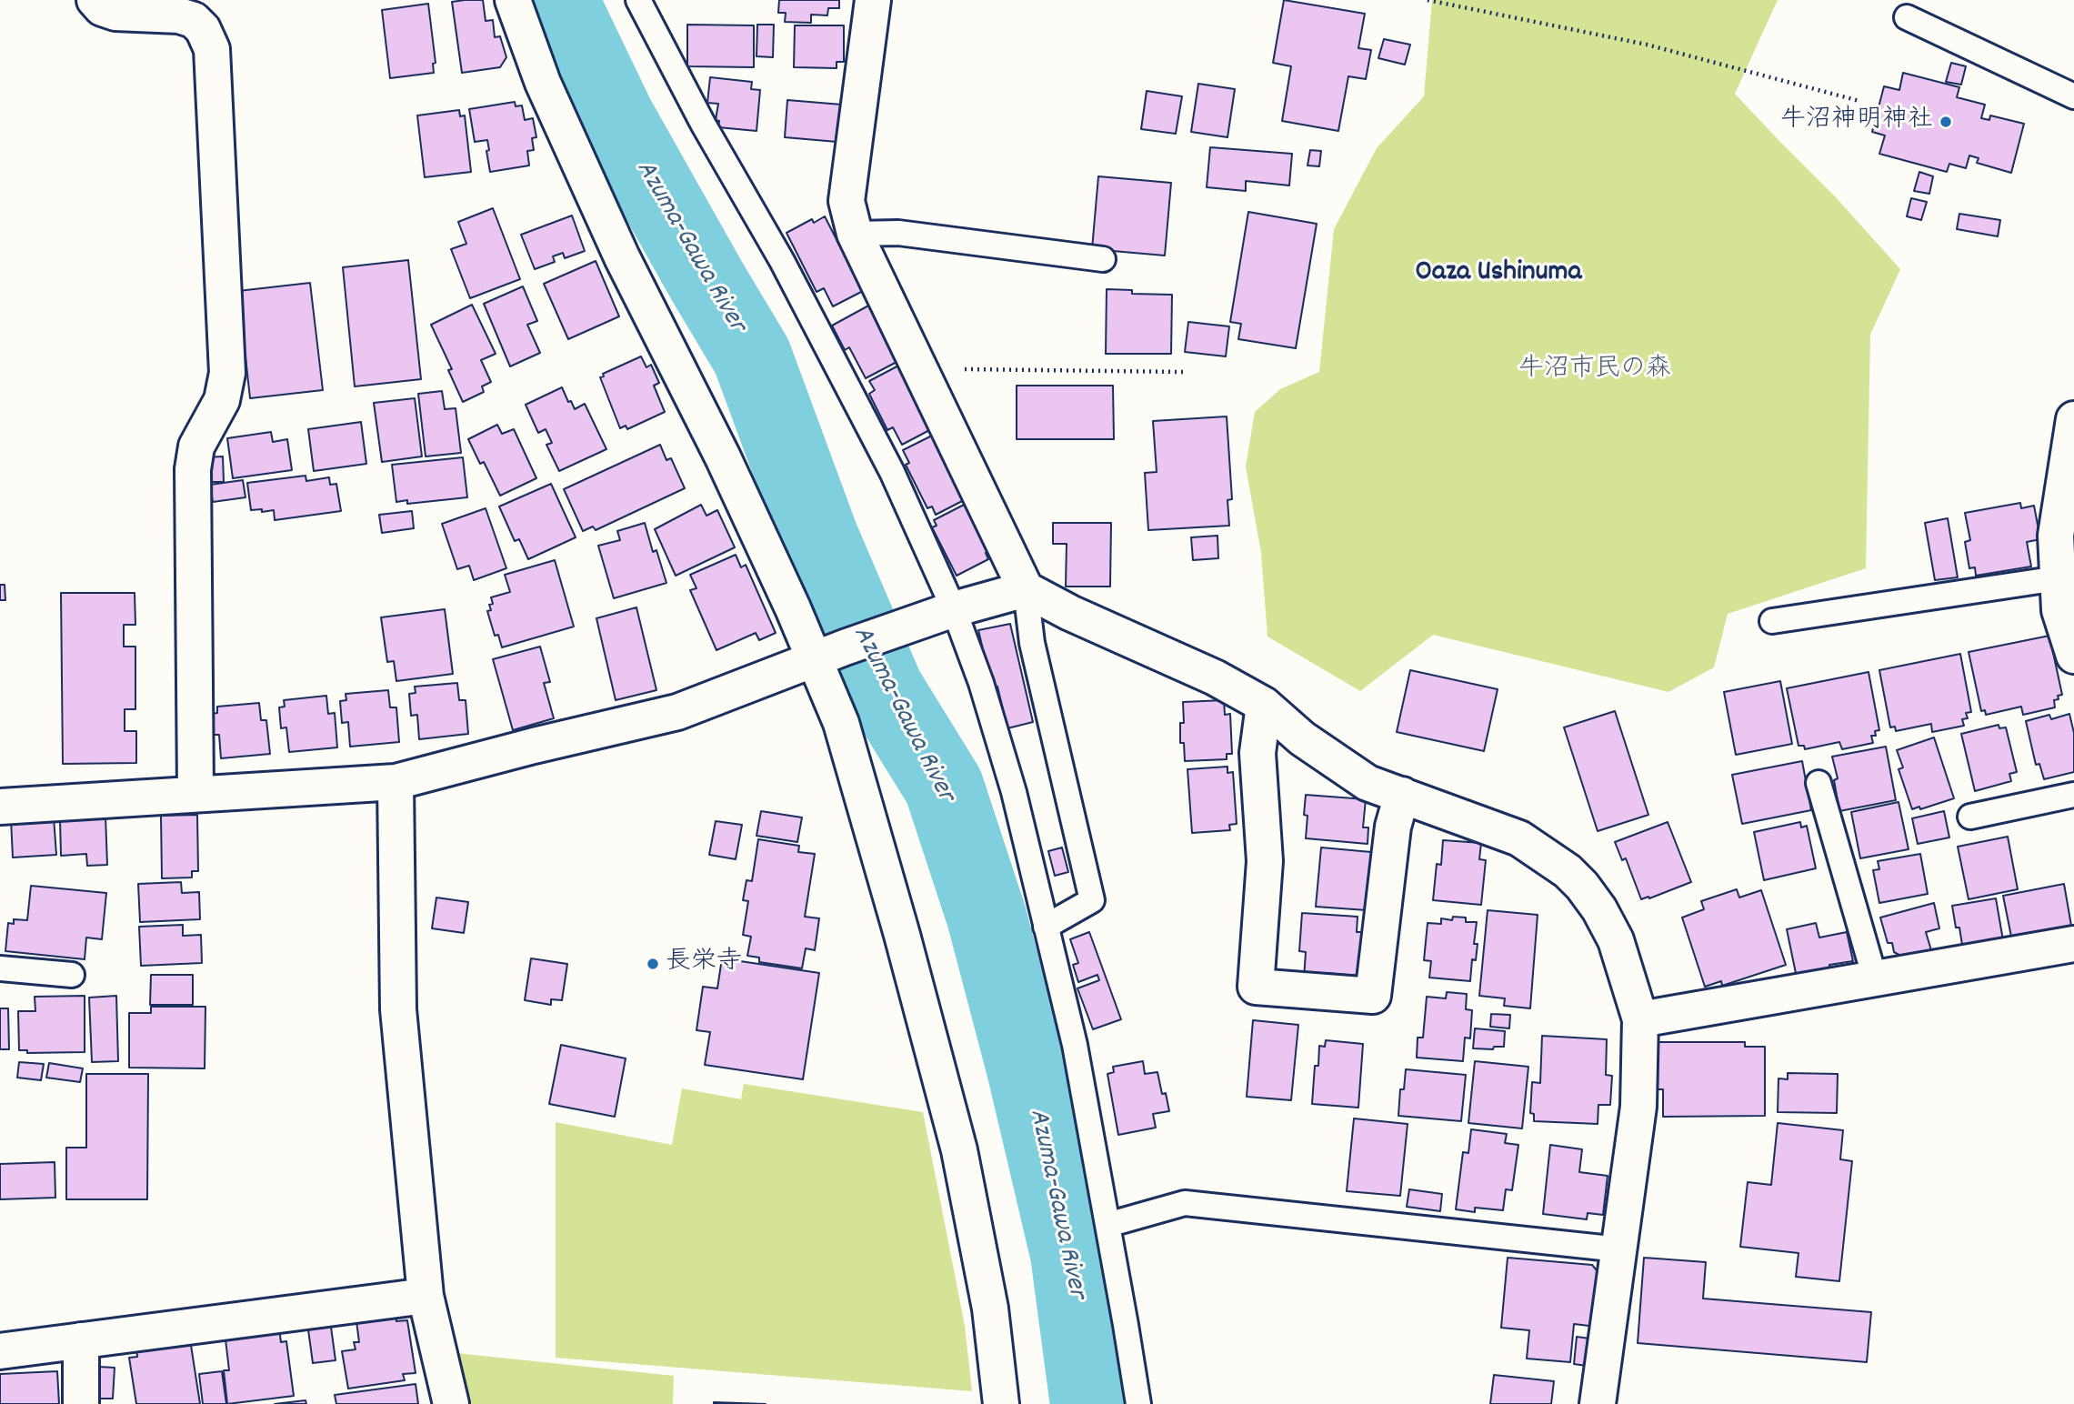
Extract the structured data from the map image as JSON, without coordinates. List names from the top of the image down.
{
  "districts": ["Oaza Ushinuma"],
  "water": ["Azuma-Gawa River"],
  "parks": ["牛沼市民の森"],
  "places": ["牛沼神明神社", "長栄寺"]
}
